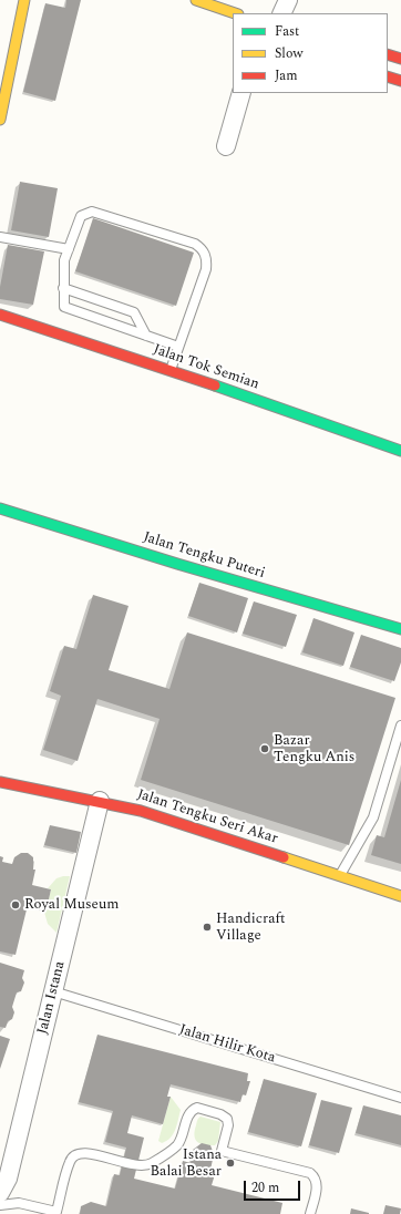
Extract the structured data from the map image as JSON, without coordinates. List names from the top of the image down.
{
  "streets": {
    "street": [
      "Jalan Tok Semian",
      "Jalan Tengku Puteri",
      "Jalan Tengku Seri Akar",
      "Jalan Istana"
    ],
    "lane": ["Jalan Hilir Kota"]
  },
  "crossings": [
    ["Jalan Tengku Seri Akar", "Jalan Istana"],
    ["Jalan Istana", "Jalan Hilir Kota"]
  ],
  "places": [
    "Bazar Tengku Anis",
    "Royal Museum",
    "Handicraft Village",
    "Istana Balai Besar"
  ],
  "legend": ["Fast", "Slow", "Jam"],
  "scale_bar": "20 m"
}
